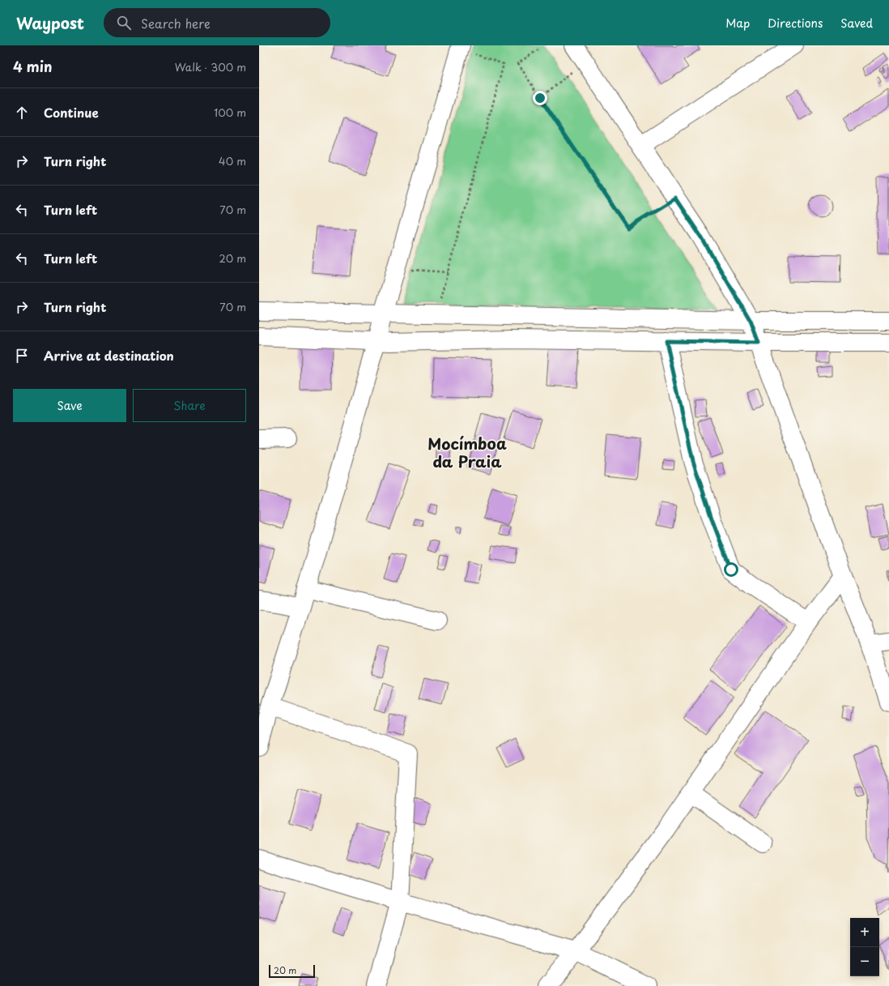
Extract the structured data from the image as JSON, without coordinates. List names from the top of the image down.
{
  "districts": ["Mocímboa da Praia"],
  "scale_bar": "20 m",
  "page": {
    "header": "Waypost",
    "search": "Search here",
    "nav": ["Map", "Directions", "Saved"],
    "heading": ["4 min", "Walk · 300 m"],
    "list": [
      ["Continue", "100 m"],
      ["Turn right", "40 m"],
      ["Turn left", "70 m"],
      ["Turn left", "20 m"],
      ["Turn right", "70 m"],
      "Arrive at destination"
    ],
    "buttons": ["Save", "Share"],
    "map_buttons": ["+", "−"],
    "scale": "20 m"
  }
}
